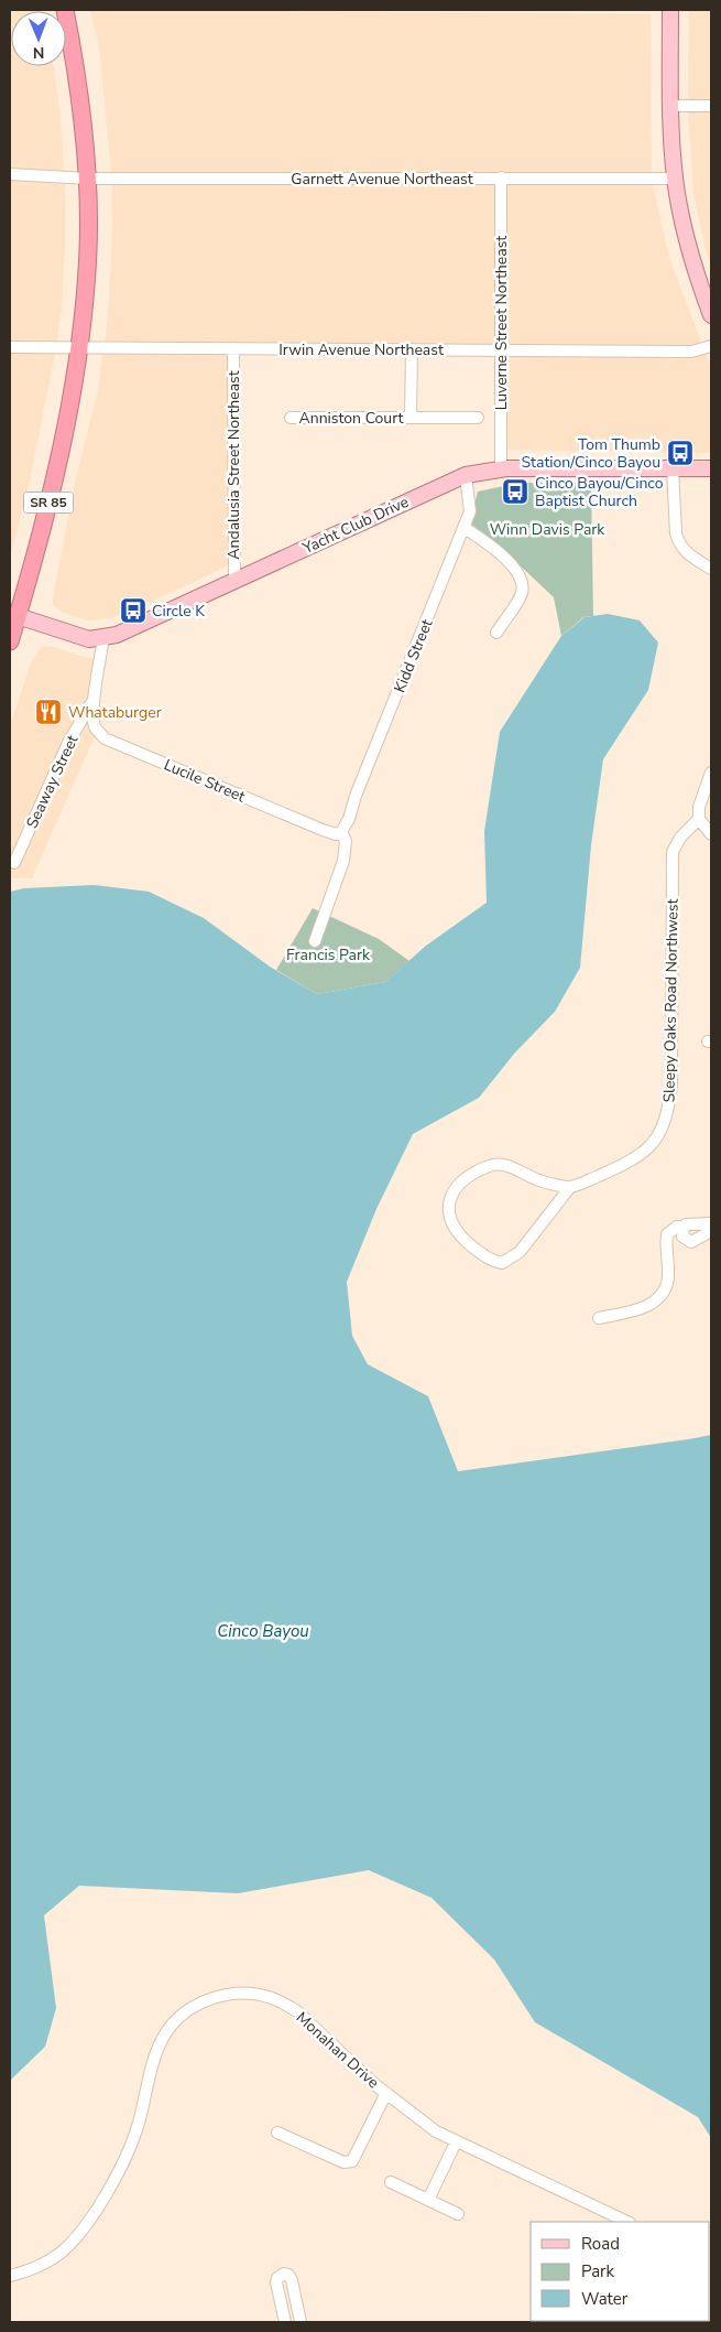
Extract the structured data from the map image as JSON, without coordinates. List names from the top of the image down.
{
  "streets": {
    "highway": ["SR 85"],
    "main road": ["Yacht Club Drive"],
    "street": [
      "Garnett Avenue Northeast",
      "Luverne Street Northeast",
      "Irwin Avenue Northeast",
      "Anniston Court",
      "Andalusia Street Northeast",
      "Kidd Street",
      "Lucile Street",
      "Seaway Street",
      "Sleepy Oaks Road Northwest",
      "Monahan Drive"
    ]
  },
  "crossings": [
    ["Garnett Avenue Northeast", "Luverne Street Northeast"],
    ["Garnett Avenue Northeast", "SR 85"],
    ["Luverne Street Northeast", "Irwin Avenue Northeast"],
    ["Luverne Street Northeast", "Yacht Club Drive"],
    ["Irwin Avenue Northeast", "Anniston Court"],
    ["Irwin Avenue Northeast", "Andalusia Street Northeast"],
    ["Irwin Avenue Northeast", "SR 85"],
    ["Andalusia Street Northeast", "Yacht Club Drive"],
    ["SR 85", "Yacht Club Drive"],
    ["Yacht Club Drive", "Kidd Street"],
    ["Yacht Club Drive", "Seaway Street"],
    ["Kidd Street", "Lucile Street"],
    ["Lucile Street", "Seaway Street"]
  ],
  "water": ["Cinco Bayou"],
  "parks": ["Winn Davis Park", "Francis Park"],
  "places": {
    "bus stop": ["Tom Thumb Station/Cinco Bayou", "Cinco Bayou/Cinco Baptist Church", "Circle K"],
    "restaurant": ["Whataburger"]
  },
  "legend": ["Road", "Park", "Water"],
  "north": "bottom"
}
